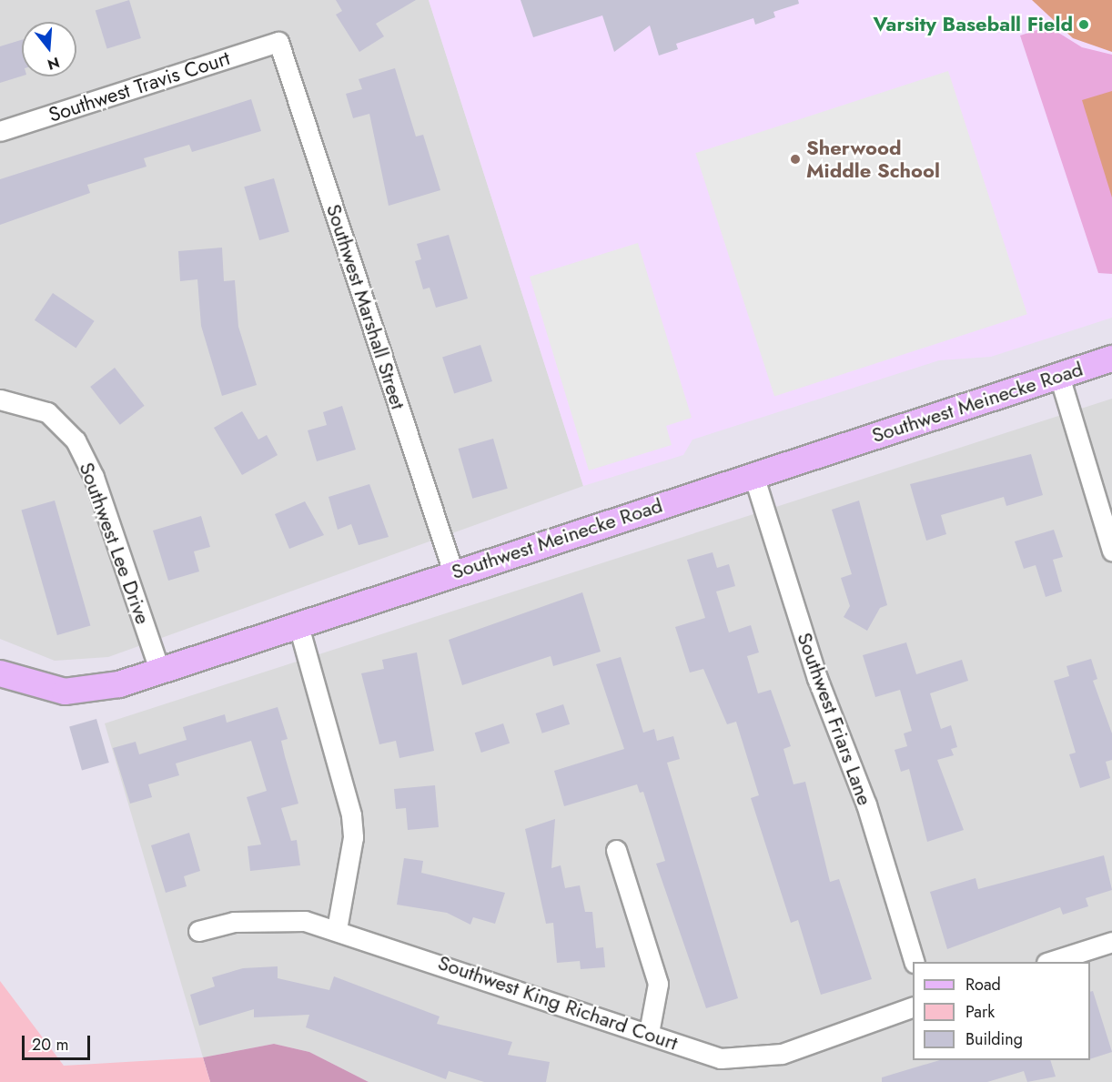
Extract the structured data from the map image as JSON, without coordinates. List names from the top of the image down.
{
  "streets": {
    "main road": ["Southwest Meinecke Road"],
    "street": [
      "Southwest Travis Court",
      "Southwest Marshall Street",
      "Southwest Lee Drive",
      "Southwest Friars Lane",
      "Southwest King Richard Court"
    ]
  },
  "crossings": [
    ["Southwest Travis Court", "Southwest Marshall Street"],
    ["Southwest Marshall Street", "Southwest Meinecke Road"],
    ["Southwest Meinecke Road", "Southwest Lee Drive"],
    ["Southwest Meinecke Road", "Southwest Friars Lane"]
  ],
  "places": ["Varsity Baseball Field", "Sherwood Middle School"],
  "legend": ["Road", "Park", "Building"],
  "scale_bar": "20 m",
  "north": "bottom"
}
